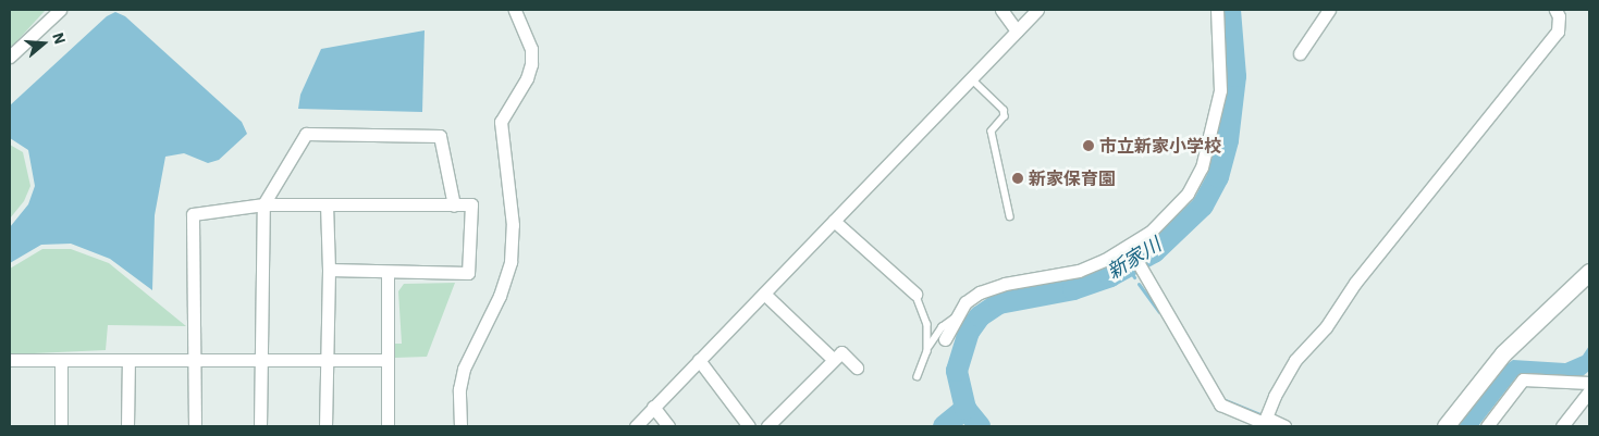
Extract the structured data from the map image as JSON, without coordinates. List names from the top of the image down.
{
  "water": ["新家川"],
  "places": ["市立新家小学校", "新家保育園"],
  "north": "right"
}
